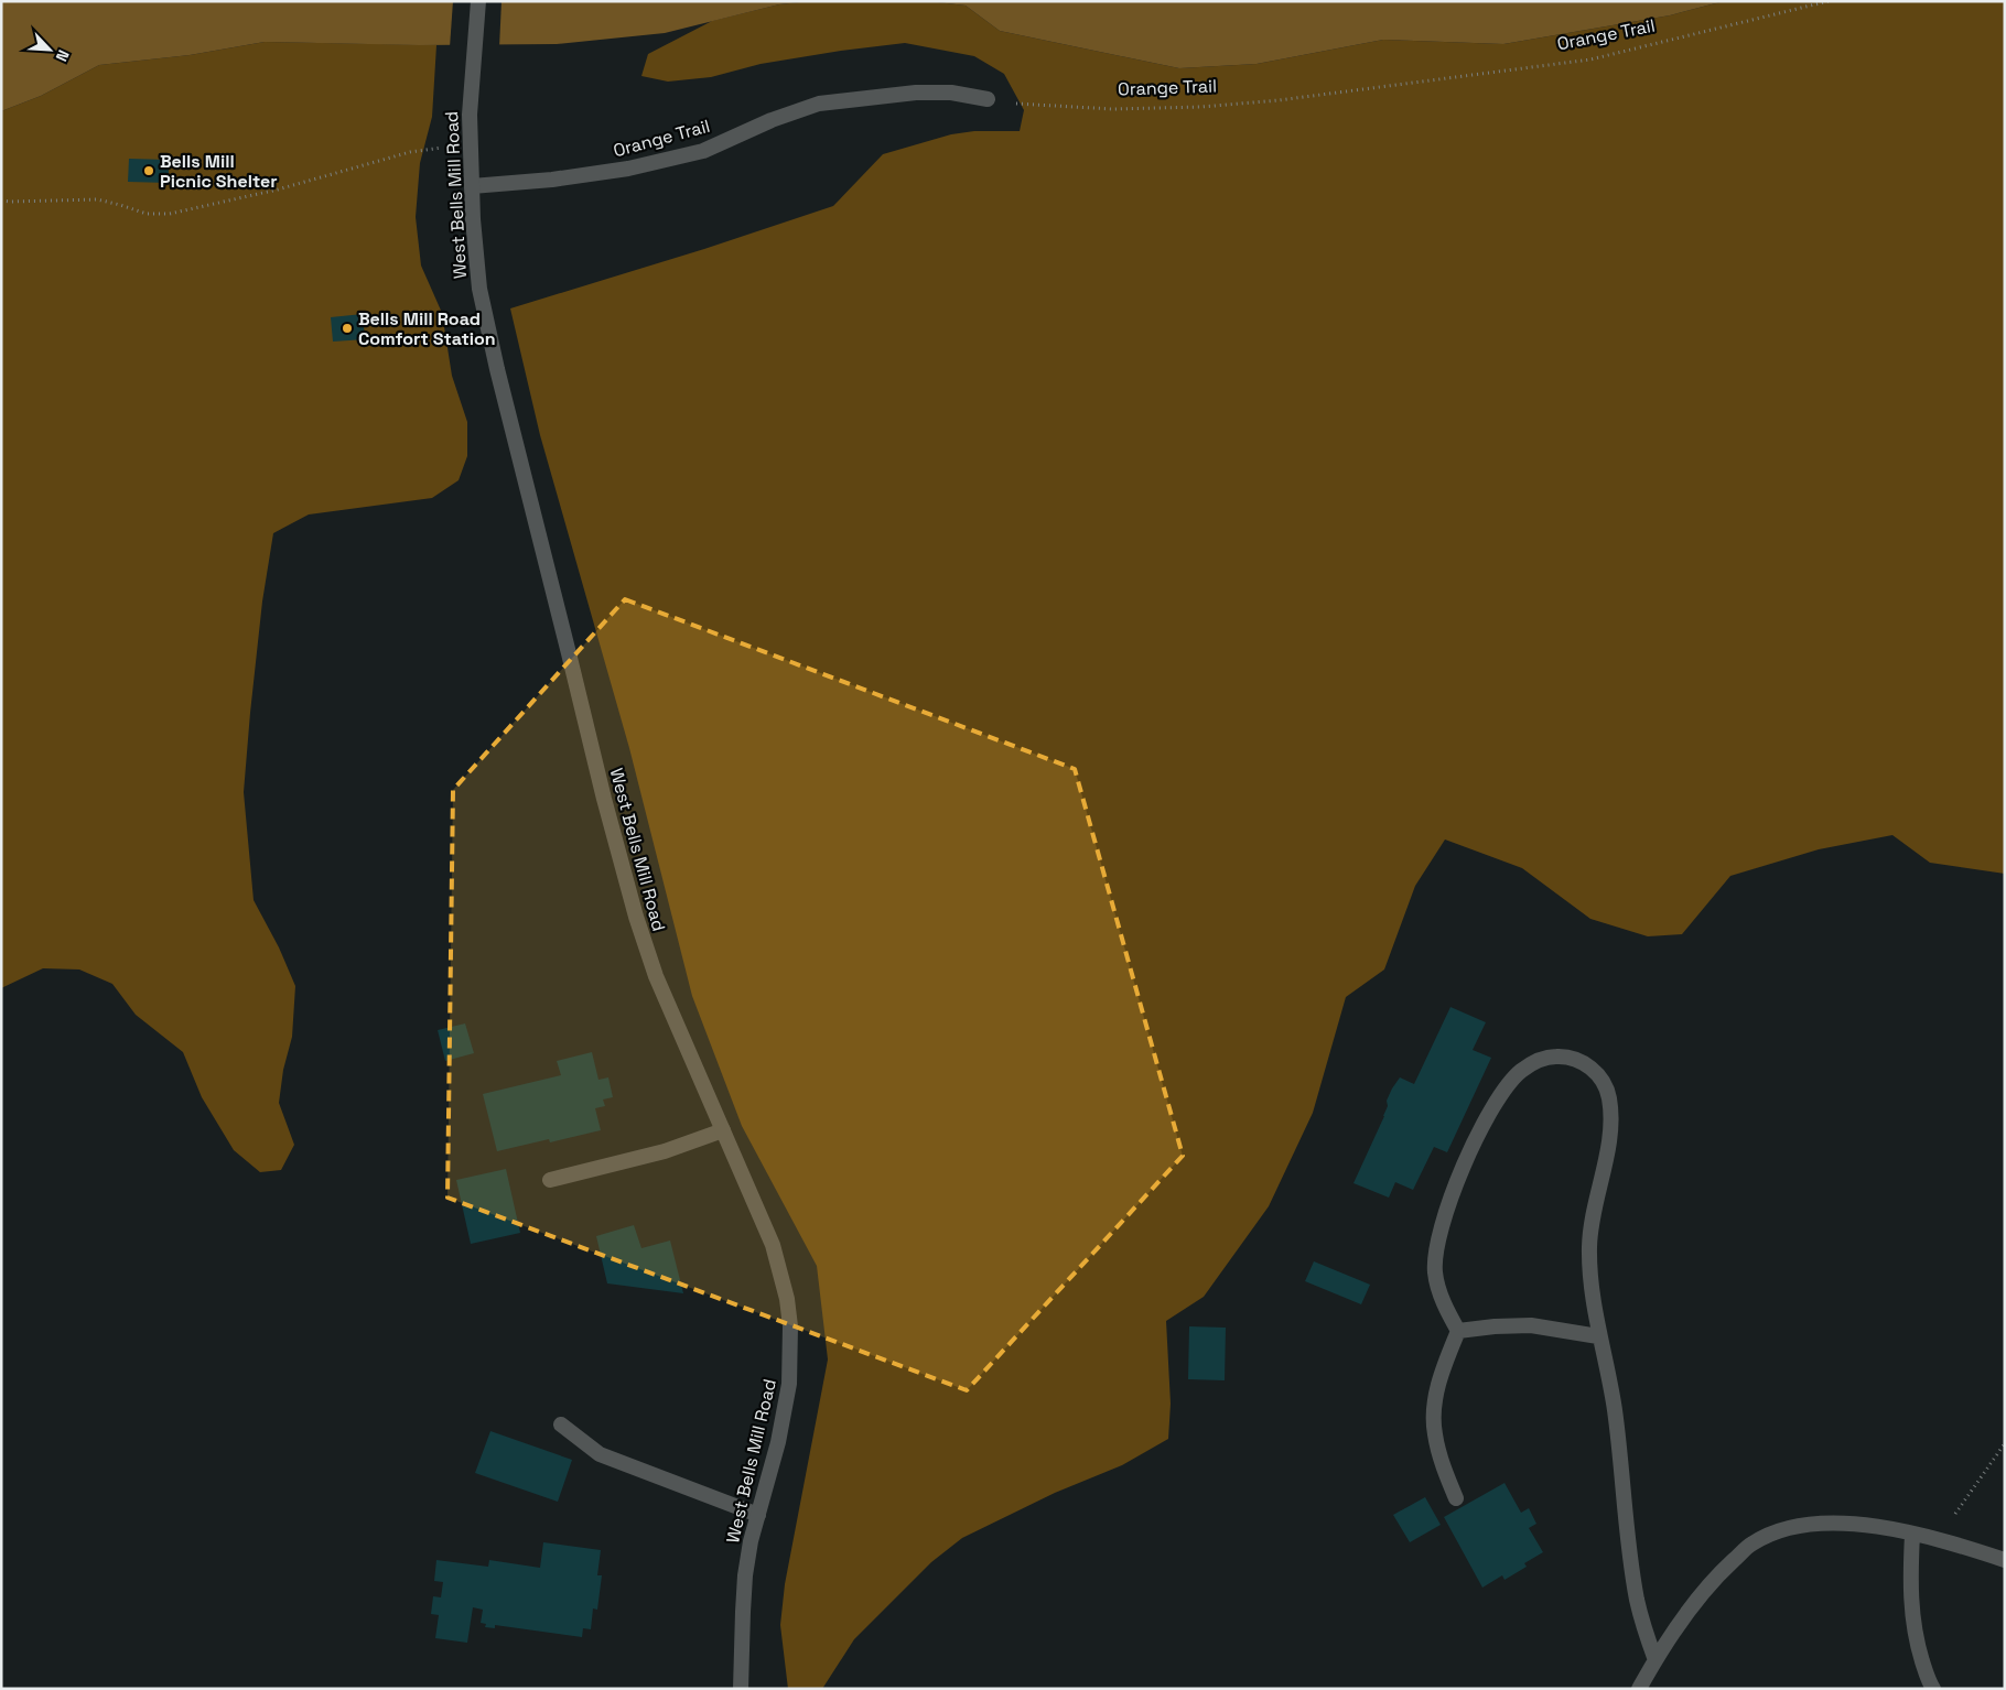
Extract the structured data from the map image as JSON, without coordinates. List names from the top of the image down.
{
  "streets": {
    "street": ["Orange Trail", "West Bells Mill Road"]
  },
  "crossings": [
    ["Orange Trail", "West Bells Mill Road"]
  ],
  "places": ["Bells Mill Picnic Shelter", "Bells Mill Road Comfort Station"],
  "north": "bottom right"
}
